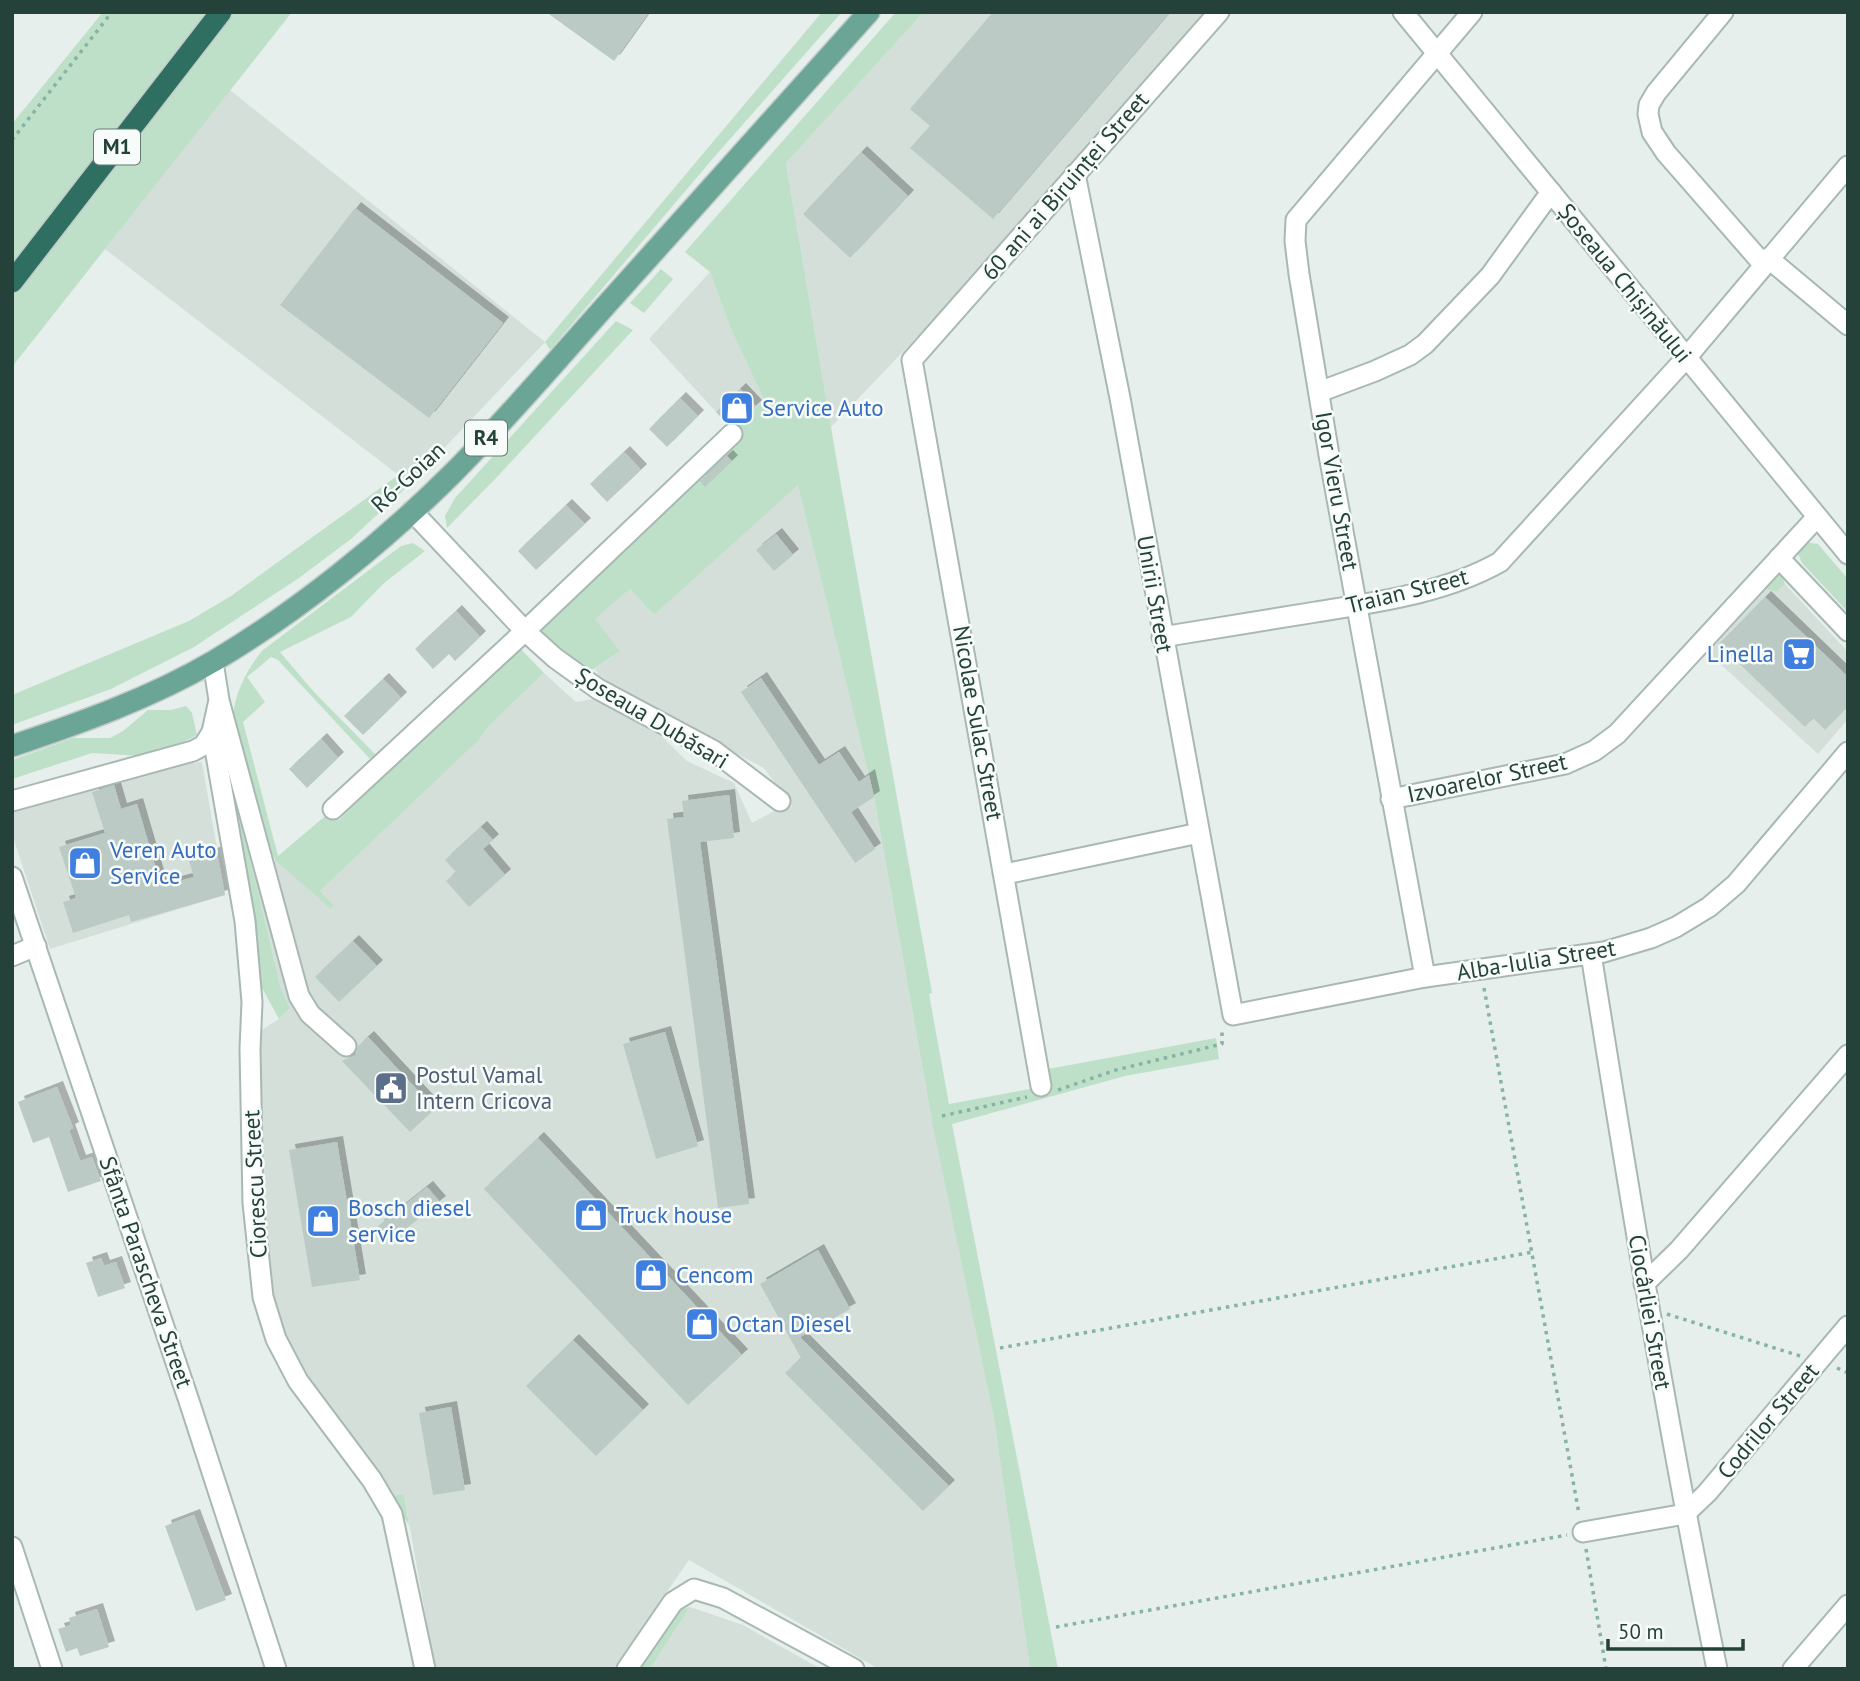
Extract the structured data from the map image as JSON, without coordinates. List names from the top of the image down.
{
  "streets": {
    "highway": ["M1"],
    "main road": ["R4", "R6-Goian"],
    "street": [
      "60 ani ai Biruinței Street",
      "Șoseaua Chișinăului",
      "Igor Vieru Street",
      "Traian Street",
      "Unirii Street",
      "Șoseaua Dubăsari",
      "Nicolae Sulac Street",
      "Izvoarelor Street",
      "Alba-Iulia Street",
      "Ciorescu Street",
      "Sfânta Parascheva Street",
      "Ciocârliei Street",
      "Codrilor Street"
    ]
  },
  "crossings": [
    ["60 ani ai Biruinței Street", "Unirii Street"],
    ["60 ani ai Biruinței Street", "Nicolae Sulac Street"],
    ["Șoseaua Chișinăului", "Igor Vieru Street"],
    ["Șoseaua Chișinăului", "Traian Street"],
    ["Șoseaua Chișinăului", "Izvoarelor Street"],
    ["R6-Goian", "Șoseaua Dubăsari"],
    ["R6-Goian", "Ciorescu Street"],
    ["Igor Vieru Street", "Traian Street"],
    ["Igor Vieru Street", "Izvoarelor Street"],
    ["Igor Vieru Street", "Alba-Iulia Street"],
    ["Traian Street", "Unirii Street"],
    ["Unirii Street", "Alba-Iulia Street"],
    ["Alba-Iulia Street", "Ciocârliei Street"],
    ["Ciocârliei Street", "Codrilor Street"]
  ],
  "places": {
    "shop": [
      "Service Auto",
      "Veren Auto Service",
      "Truck house",
      "Bosch diesel service",
      "Cencom",
      "Octan Diesel"
    ],
    "supermarket": ["Linella"],
    "public building": ["Postul Vamal Intern Cricova"]
  },
  "scale_bar": "50 m"
}
